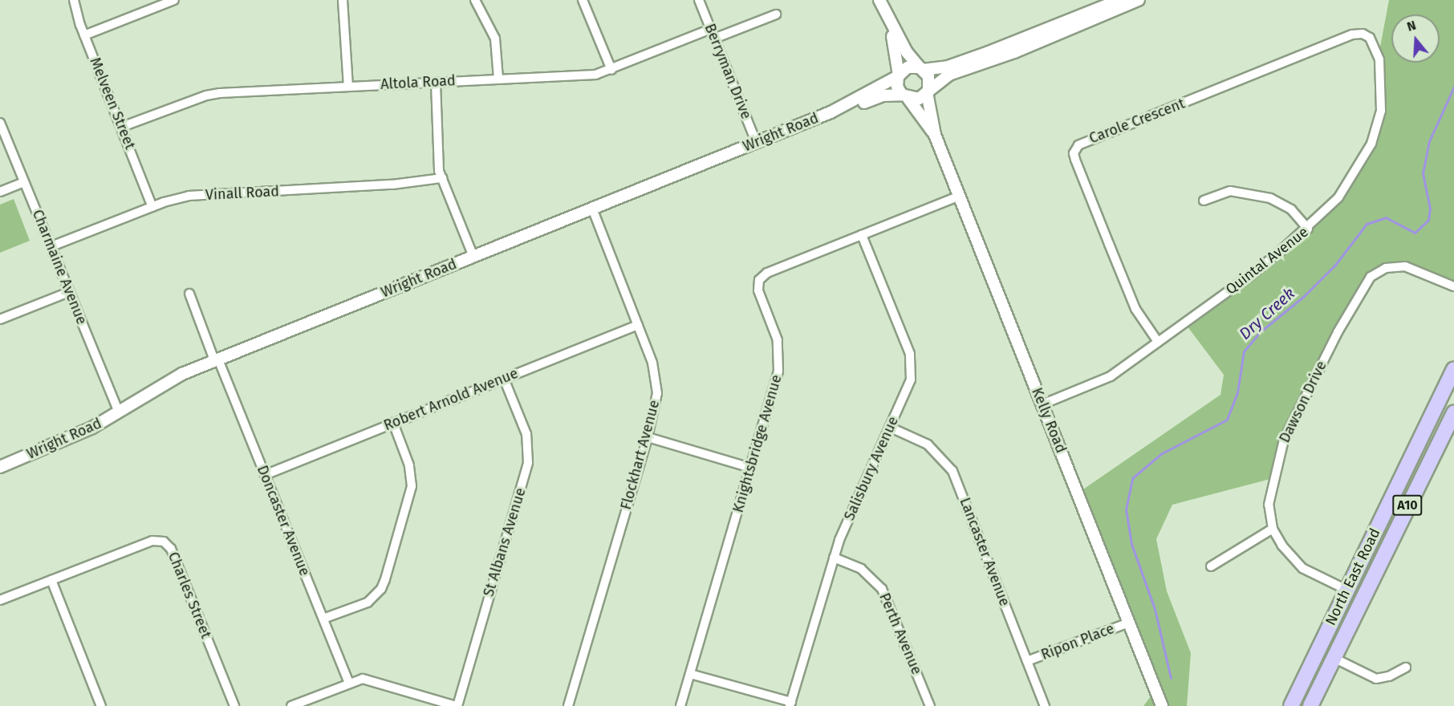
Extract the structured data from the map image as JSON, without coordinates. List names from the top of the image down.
{
  "streets": {
    "highway": ["A10", "North East Road"],
    "main road": ["Wright Road", "Kelly Road"],
    "street": [
      "Berryman Drive",
      "Altola Road",
      "Melveen Street",
      "Carole Crescent",
      "Vinall Road",
      "Quintal Avenue",
      "Charmaine Avenue",
      "Robert Arnold Avenue",
      "Dawson Drive",
      "Knightsbridge Avenue",
      "Flockhart Avenue",
      "Salisbury Avenue",
      "Doncaster Avenue",
      "St Albans Avenue",
      "Lancaster Avenue",
      "Charles Street",
      "Perth Avenue",
      "Ripon Place"
    ]
  },
  "crossings": [
    ["Berryman Drive", "Altola Road"],
    ["Berryman Drive", "Wright Road"],
    ["Altola Road", "Melveen Street"],
    ["Melveen Street", "Vinall Road"],
    ["Carole Crescent", "Quintal Avenue"],
    ["Wright Road", "Charmaine Avenue"],
    ["Wright Road", "Kelly Road"],
    ["Wright Road", "Flockhart Avenue"],
    ["Wright Road", "Doncaster Avenue"],
    ["Vinall Road", "Charmaine Avenue"],
    ["Quintal Avenue", "Kelly Road"],
    ["Robert Arnold Avenue", "Flockhart Avenue"],
    ["Robert Arnold Avenue", "Doncaster Avenue"],
    ["Robert Arnold Avenue", "St Albans Avenue"],
    ["Dawson Drive", "North East Road"],
    ["Kelly Road", "Knightsbridge Avenue"],
    ["Kelly Road", "Ripon Place"],
    ["Knightsbridge Avenue", "Salisbury Avenue"],
    ["Salisbury Avenue", "Lancaster Avenue"],
    ["Salisbury Avenue", "Perth Avenue"],
    ["Lancaster Avenue", "Ripon Place"]
  ],
  "water": ["Dry Creek"],
  "north": "top"
}
